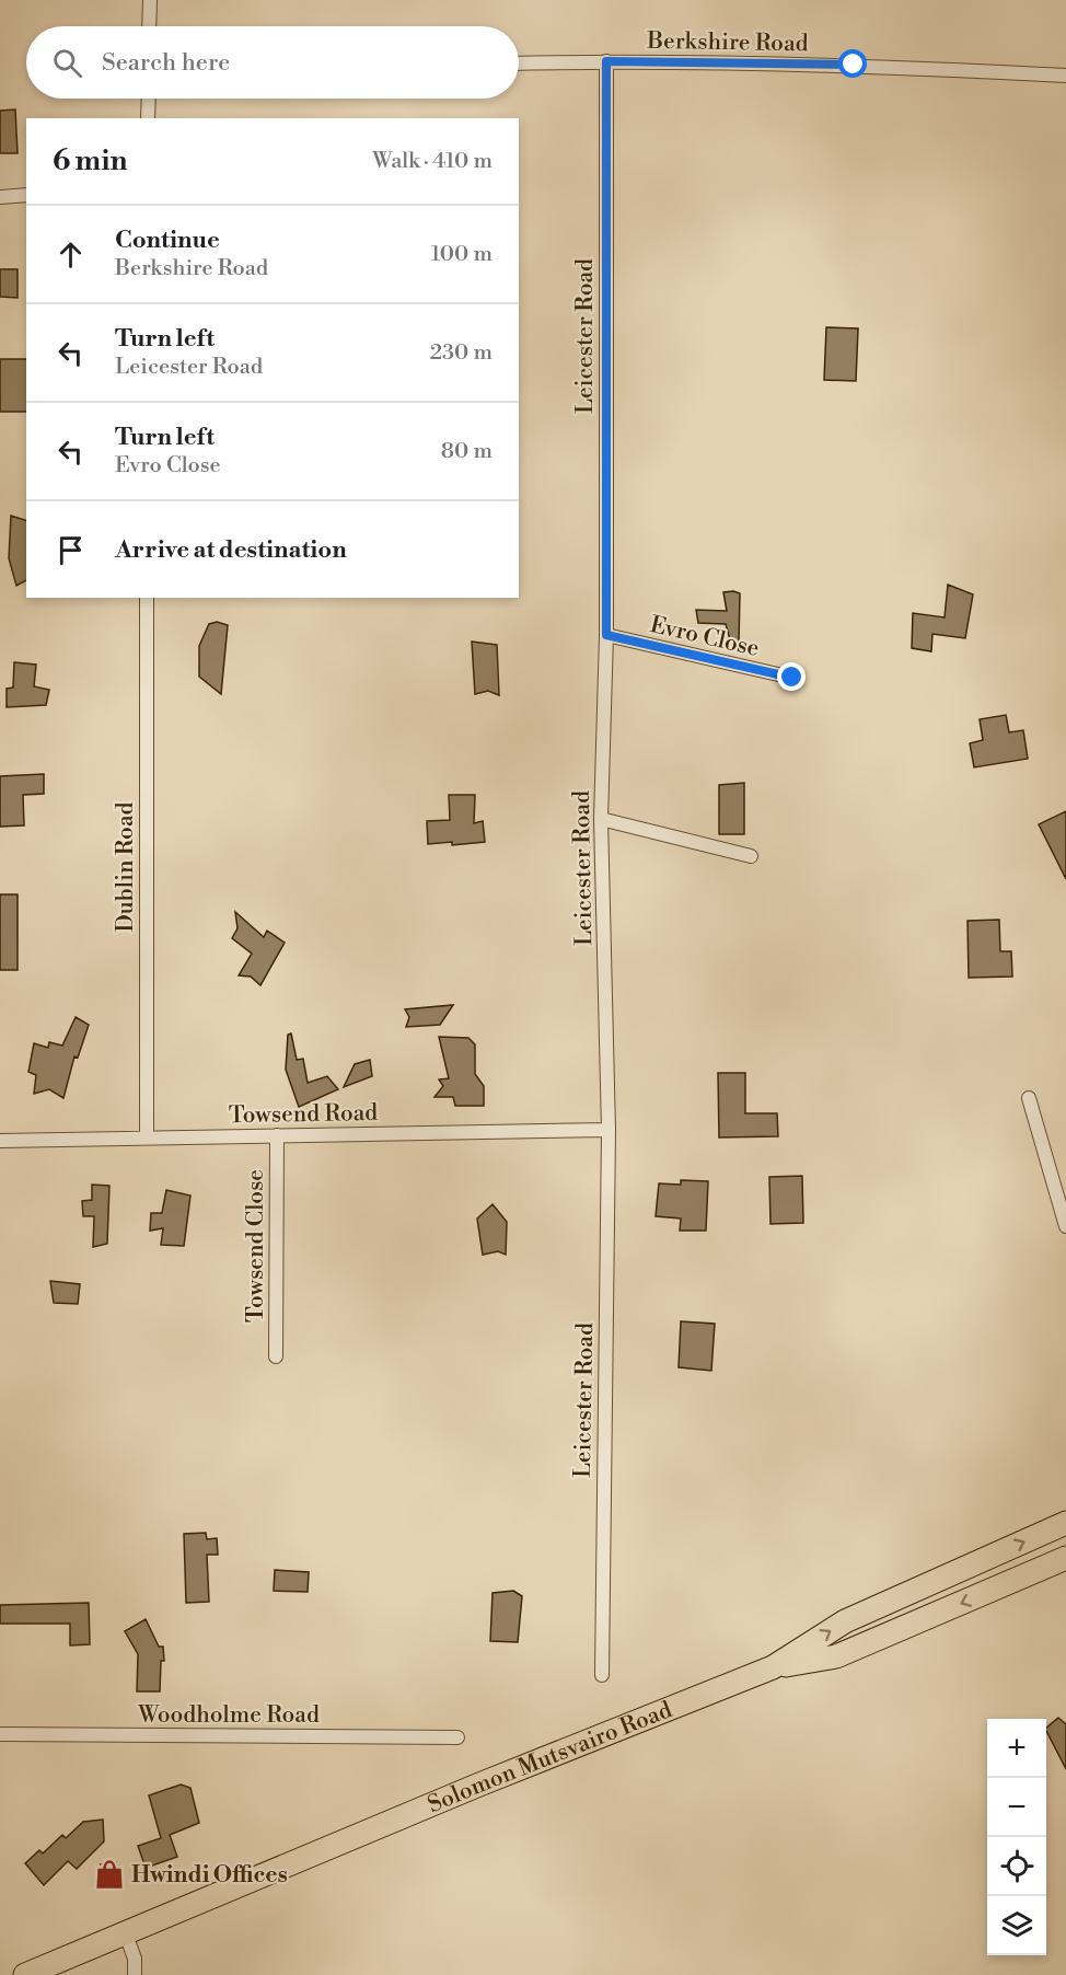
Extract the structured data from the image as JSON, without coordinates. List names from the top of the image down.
{
  "streets": {
    "highway": ["Solomon Mutsvairo Road"],
    "street": [
      "Berkshire Road",
      "Leicester Road",
      "Evro Close",
      "Dublin Road",
      "Towsend Road",
      "Towsend Close",
      "Woodholme Road"
    ]
  },
  "crossings": [
    ["Berkshire Road", "Leicester Road"],
    ["Leicester Road", "Evro Close"],
    ["Leicester Road", "Towsend Road"],
    ["Dublin Road", "Towsend Road"],
    ["Towsend Road", "Towsend Close"]
  ],
  "places": {
    "shop": ["Hwindi Offices"]
  },
  "page": {
    "search": "Search here",
    "heading": ["6 min", "Walk · 410 m"],
    "list": [
      ["Continue", "Berkshire Road", "100 m"],
      ["Turn left", "Leicester Road", "230 m"],
      ["Turn left", "Evro Close", "80 m"],
      "Arrive at destination"
    ],
    "map_buttons": ["+", "−"]
  }
}
